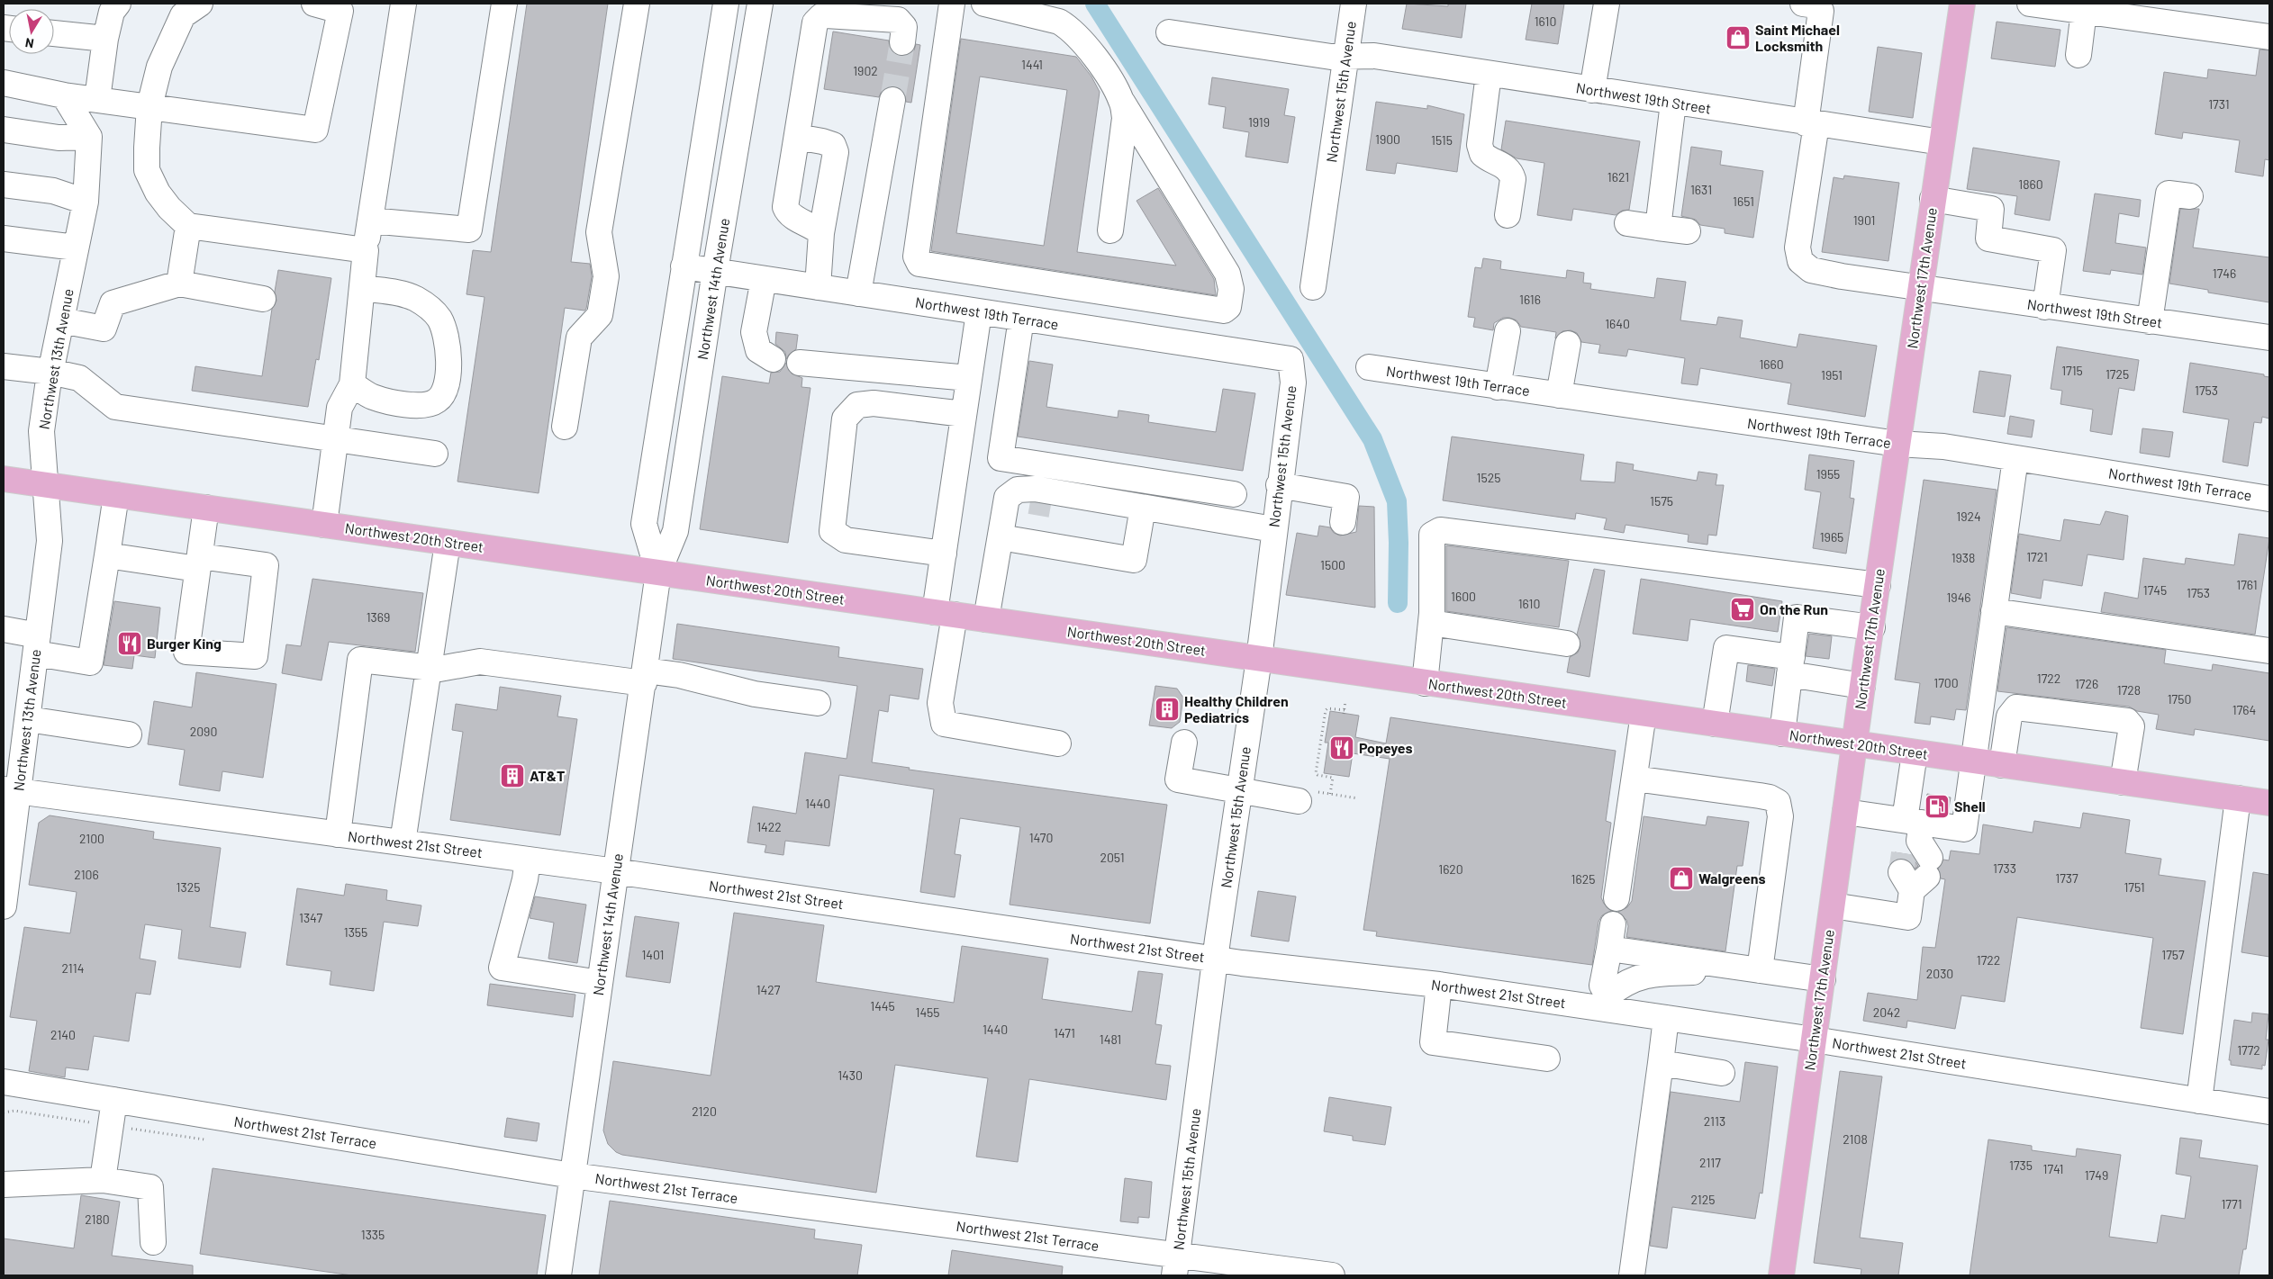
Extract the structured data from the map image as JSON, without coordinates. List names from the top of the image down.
{
  "streets": {
    "main road": ["Northwest 17th Avenue", "Northwest 20th Street"],
    "street": [
      "Northwest 15th Avenue",
      "Northwest 19th Street",
      "Northwest 14th Avenue",
      "Northwest 19th Terrace",
      "Northwest 13th Avenue",
      "Northwest 21st Street",
      "Northwest 21st Terrace"
    ]
  },
  "crossings": [
    ["Northwest 15th Avenue", "Northwest 19th Street"],
    ["Northwest 15th Avenue", "Northwest 19th Terrace"],
    ["Northwest 15th Avenue", "Northwest 20th Street"],
    ["Northwest 15th Avenue", "Northwest 21st Street"],
    ["Northwest 15th Avenue", "Northwest 21st Terrace"],
    ["Northwest 19th Street", "Northwest 17th Avenue"],
    ["Northwest 17th Avenue", "Northwest 19th Terrace"],
    ["Northwest 17th Avenue", "Northwest 20th Street"],
    ["Northwest 17th Avenue", "Northwest 21st Street"],
    ["Northwest 14th Avenue", "Northwest 19th Terrace"],
    ["Northwest 14th Avenue", "Northwest 20th Street"],
    ["Northwest 14th Avenue", "Northwest 21st Street"],
    ["Northwest 14th Avenue", "Northwest 21st Terrace"],
    ["Northwest 13th Avenue", "Northwest 20th Street"],
    ["Northwest 13th Avenue", "Northwest 21st Street"]
  ],
  "places": {
    "shop": ["Saint Michael Locksmith", "Walgreens"],
    "supermarket": ["On the Run"],
    "restaurant": ["Burger King", "Popeyes"],
    "building": ["Healthy Children Pediatrics", "AT&T"],
    "fuel station": ["Shell"]
  },
  "house_numbers": [
    "1610",
    "1441",
    "1902",
    "1731",
    "1919",
    "1900",
    "1515",
    "1621",
    "1860",
    "1631",
    "1651",
    "1901",
    "1746",
    "1616",
    "1640",
    "1660",
    "1715",
    "1725",
    "1951",
    "1753",
    "1955",
    "1525",
    "1575",
    "1924",
    "1965",
    "1721",
    "1938",
    "1500",
    "1761",
    "1745",
    "1753",
    "1600",
    "1946",
    "1610",
    "1369",
    "1722",
    "1700",
    "1726",
    "1728",
    "1750",
    "1764",
    "2090",
    "1440",
    "1422",
    "1470",
    "2100",
    "2051",
    "1733",
    "1620",
    "2106",
    "1737",
    "1625",
    "1325",
    "1751",
    "1347",
    "1355",
    "1401",
    "1757",
    "1722",
    "2114",
    "2030",
    "1427",
    "1445",
    "1455",
    "2042",
    "1440",
    "1471",
    "2140",
    "1481",
    "1772",
    "1430",
    "2120",
    "2113",
    "2108",
    "2117",
    "1735",
    "1741",
    "1749",
    "2125",
    "1771",
    "2180",
    "1335"
  ],
  "north": "bottom"
}
